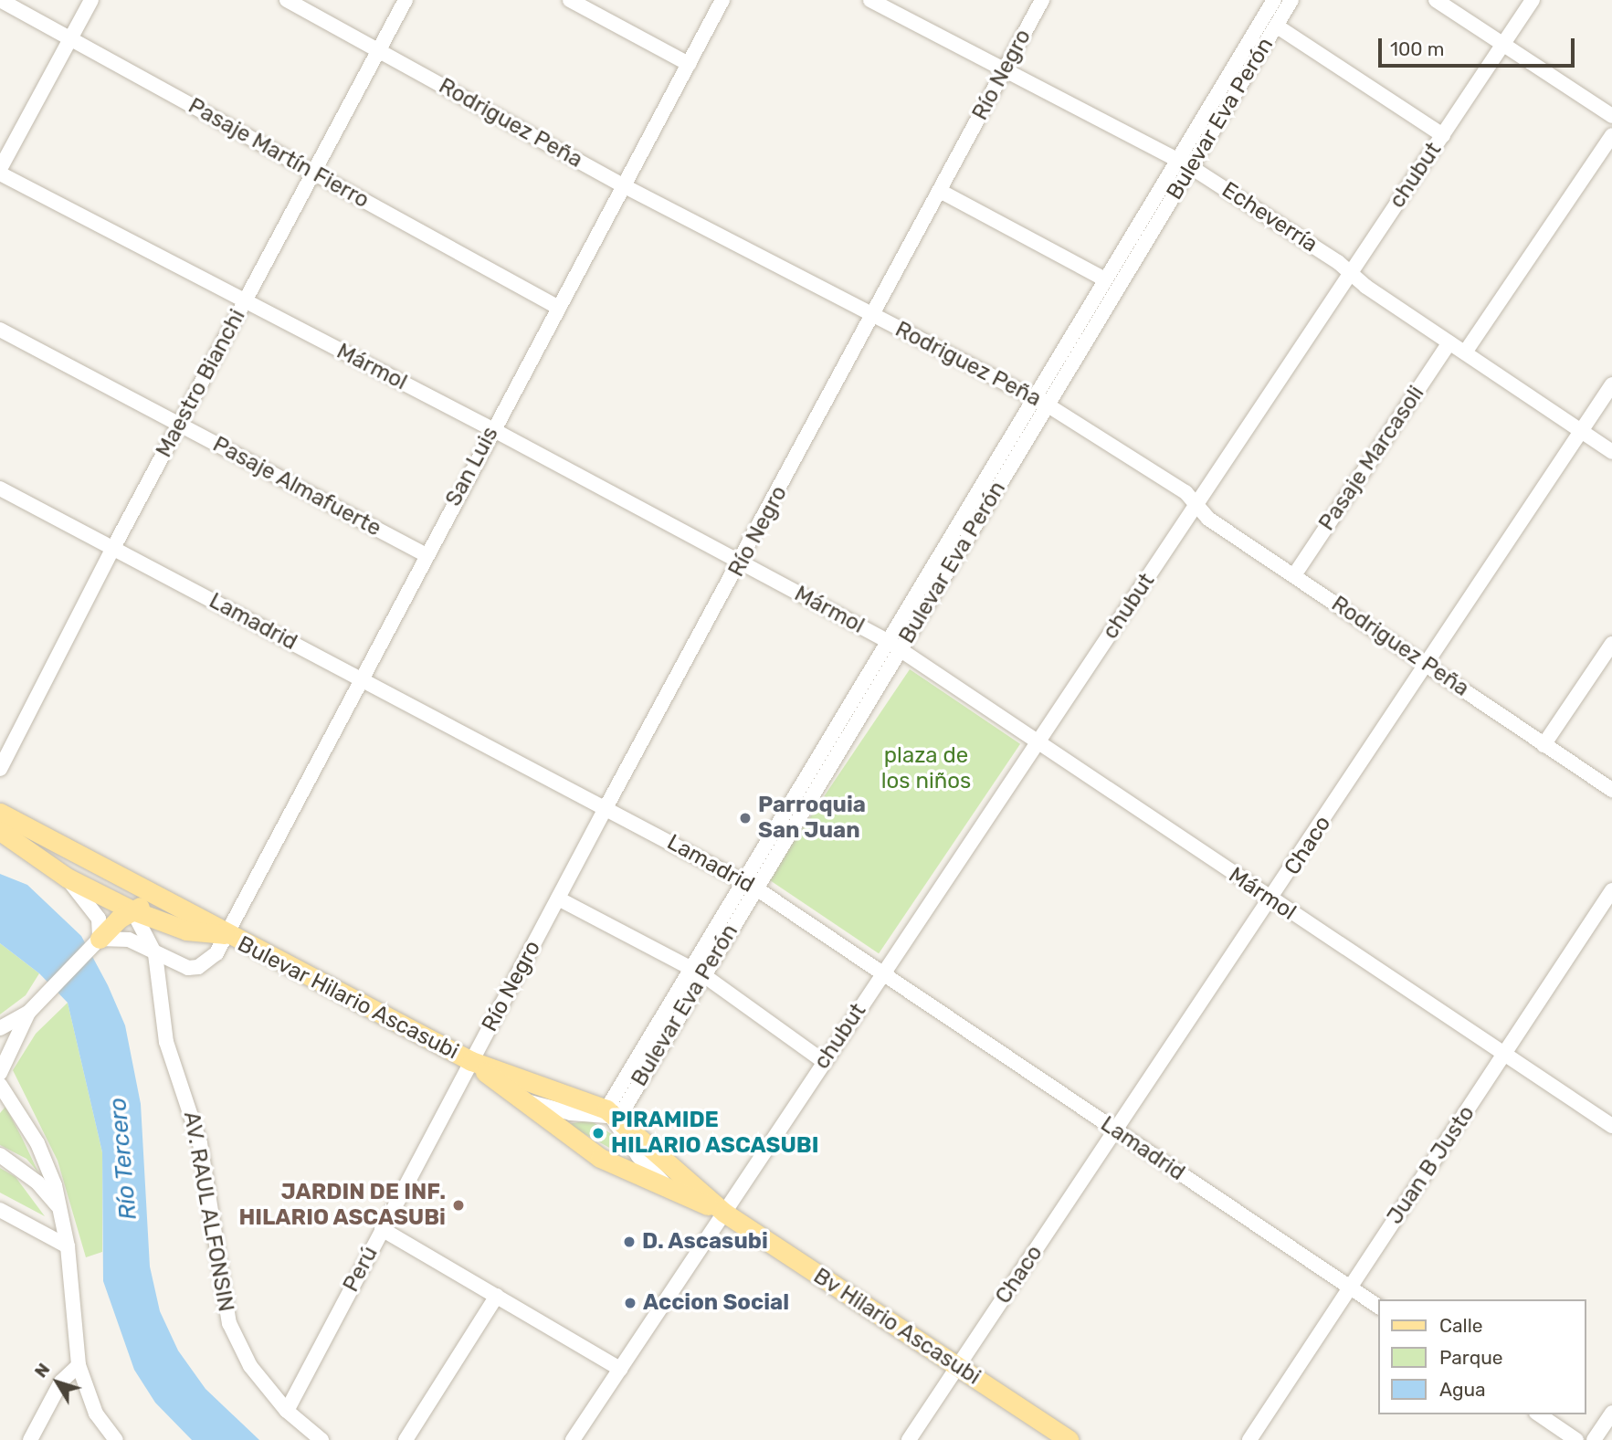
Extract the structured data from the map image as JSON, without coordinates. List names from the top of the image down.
{
  "streets": {
    "main road": ["Bulevar Hilario Ascasubi", "Bv Hilario Ascasubi"],
    "street": [
      "Río Negro",
      "Bulevar Eva Perón",
      "Rodriguez Peña",
      "Pasaje Martín Fierro",
      "chubut",
      "Echeverría",
      "Mármol",
      "Maestro Bianchi",
      "Pasaje Marcasoli",
      "San Luis",
      "Pasaje Almafuerte",
      "Lamadrid",
      "Chaco",
      "Juan B Justo",
      "AV. RAUL ALFONSIN",
      "Perú"
    ]
  },
  "crossings": [
    ["Río Negro", "Rodriguez Peña"],
    ["Río Negro", "Echeverría"],
    ["Río Negro", "Mármol"],
    ["Río Negro", "Lamadrid"],
    ["Río Negro", "Bulevar Hilario Ascasubi"],
    ["Río Negro", "Perú"],
    ["Bulevar Eva Perón", "Rodriguez Peña"],
    ["Bulevar Eva Perón", "Echeverría"],
    ["Bulevar Eva Perón", "Mármol"],
    ["Bulevar Eva Perón", "Lamadrid"],
    ["Bulevar Eva Perón", "Bulevar Hilario Ascasubi"],
    ["Rodriguez Peña", "chubut"],
    ["Rodriguez Peña", "Maestro Bianchi"],
    ["Rodriguez Peña", "Pasaje Marcasoli"],
    ["Rodriguez Peña", "San Luis"],
    ["Rodriguez Peña", "Chaco"],
    ["Pasaje Martín Fierro", "Maestro Bianchi"],
    ["Pasaje Martín Fierro", "San Luis"],
    ["chubut", "Echeverría"],
    ["chubut", "Mármol"],
    ["chubut", "Lamadrid"],
    ["chubut", "Bulevar Hilario Ascasubi"],
    ["chubut", "Bv Hilario Ascasubi"],
    ["Echeverría", "Pasaje Marcasoli"],
    ["Echeverría", "Chaco"],
    ["Mármol", "Maestro Bianchi"],
    ["Mármol", "San Luis"],
    ["Mármol", "Chaco"],
    ["Mármol", "Juan B Justo"],
    ["Maestro Bianchi", "Pasaje Almafuerte"],
    ["Maestro Bianchi", "Lamadrid"],
    ["San Luis", "Pasaje Almafuerte"],
    ["San Luis", "Lamadrid"],
    ["San Luis", "Bulevar Hilario Ascasubi"],
    ["San Luis", "AV. RAUL ALFONSIN"],
    ["Lamadrid", "Chaco"],
    ["Lamadrid", "Juan B Justo"],
    ["Chaco", "Bv Hilario Ascasubi"],
    ["Bulevar Hilario Ascasubi", "Perú"],
    ["Bulevar Hilario Ascasubi", "Bv Hilario Ascasubi"],
    ["AV. RAUL ALFONSIN", "Perú"]
  ],
  "water": ["Río Tercero"],
  "parks": ["plaza de los niños"],
  "places": [
    "Parroquia San Juan",
    "PIRAMIDE HILARIO ASCASUBI",
    "JARDIN DE INF. HILARIO ASCASUBi",
    "D. Ascasubi",
    "Accion Social"
  ],
  "legend": ["Calle", "Parque", "Agua"],
  "scale_bar": "100 m",
  "north": "top left"
}
